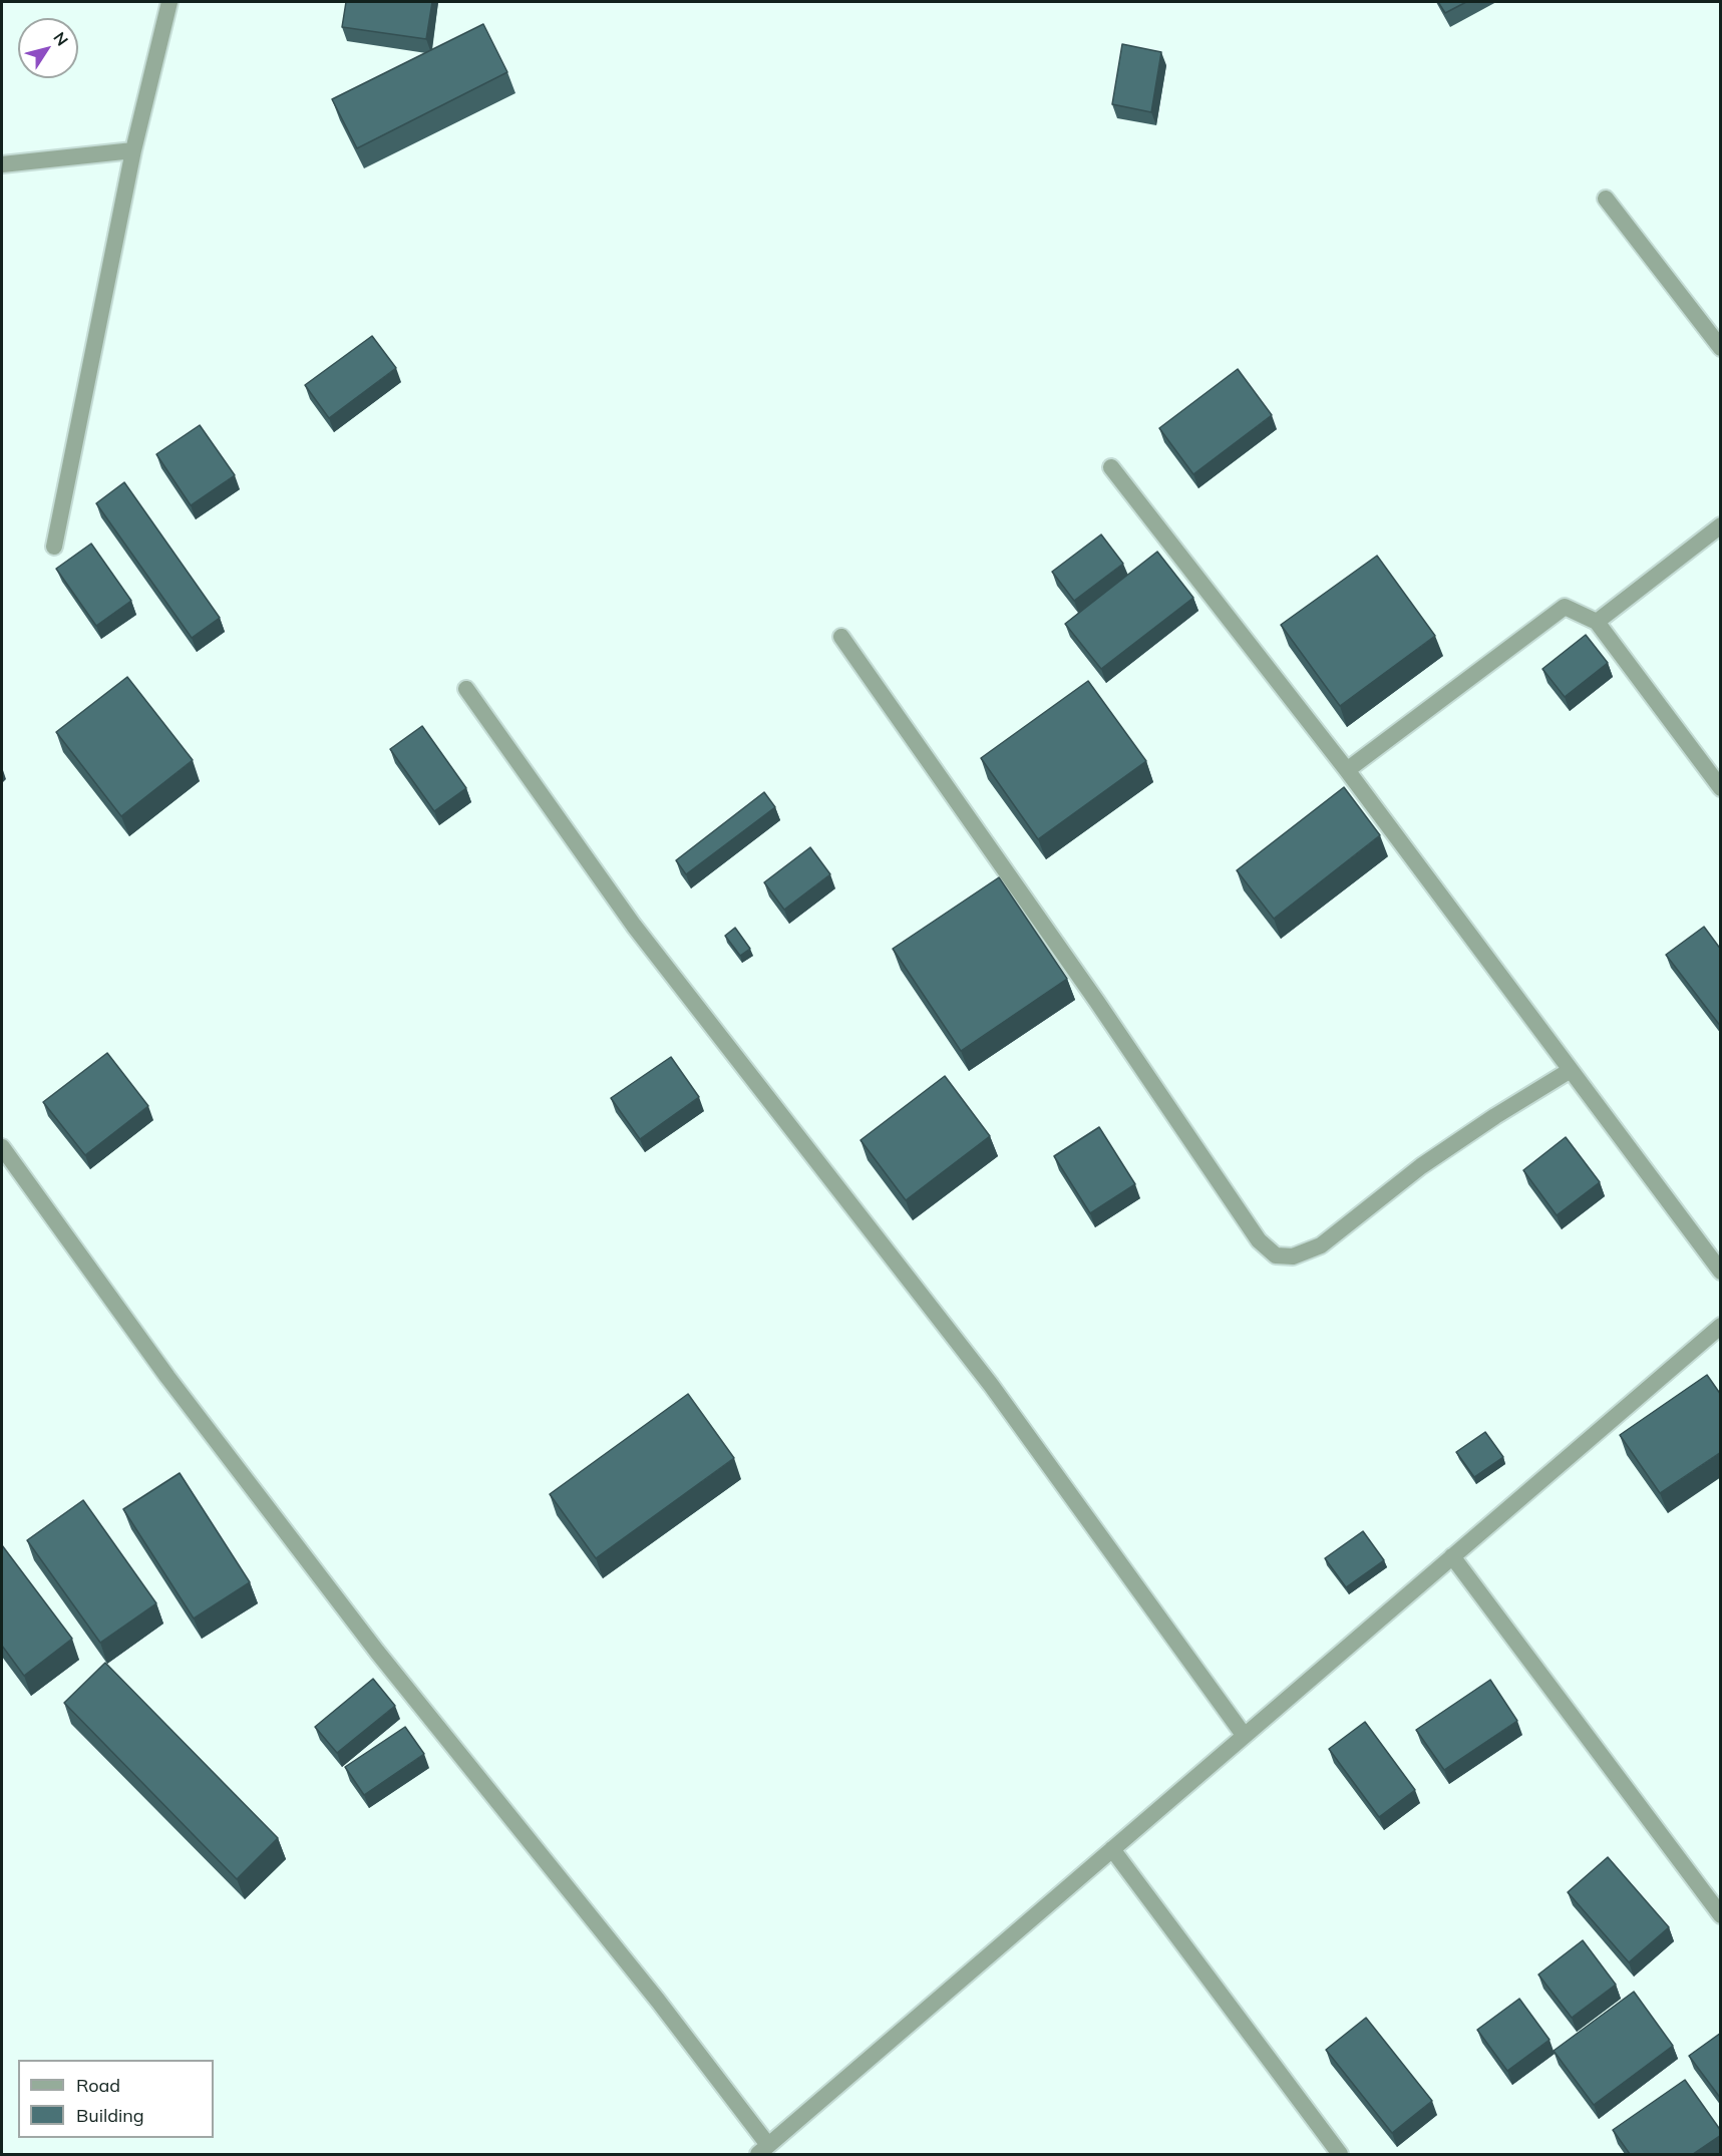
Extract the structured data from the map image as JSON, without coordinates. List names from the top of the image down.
{
  "legend": ["Road", "Building"],
  "north": "top right"
}
